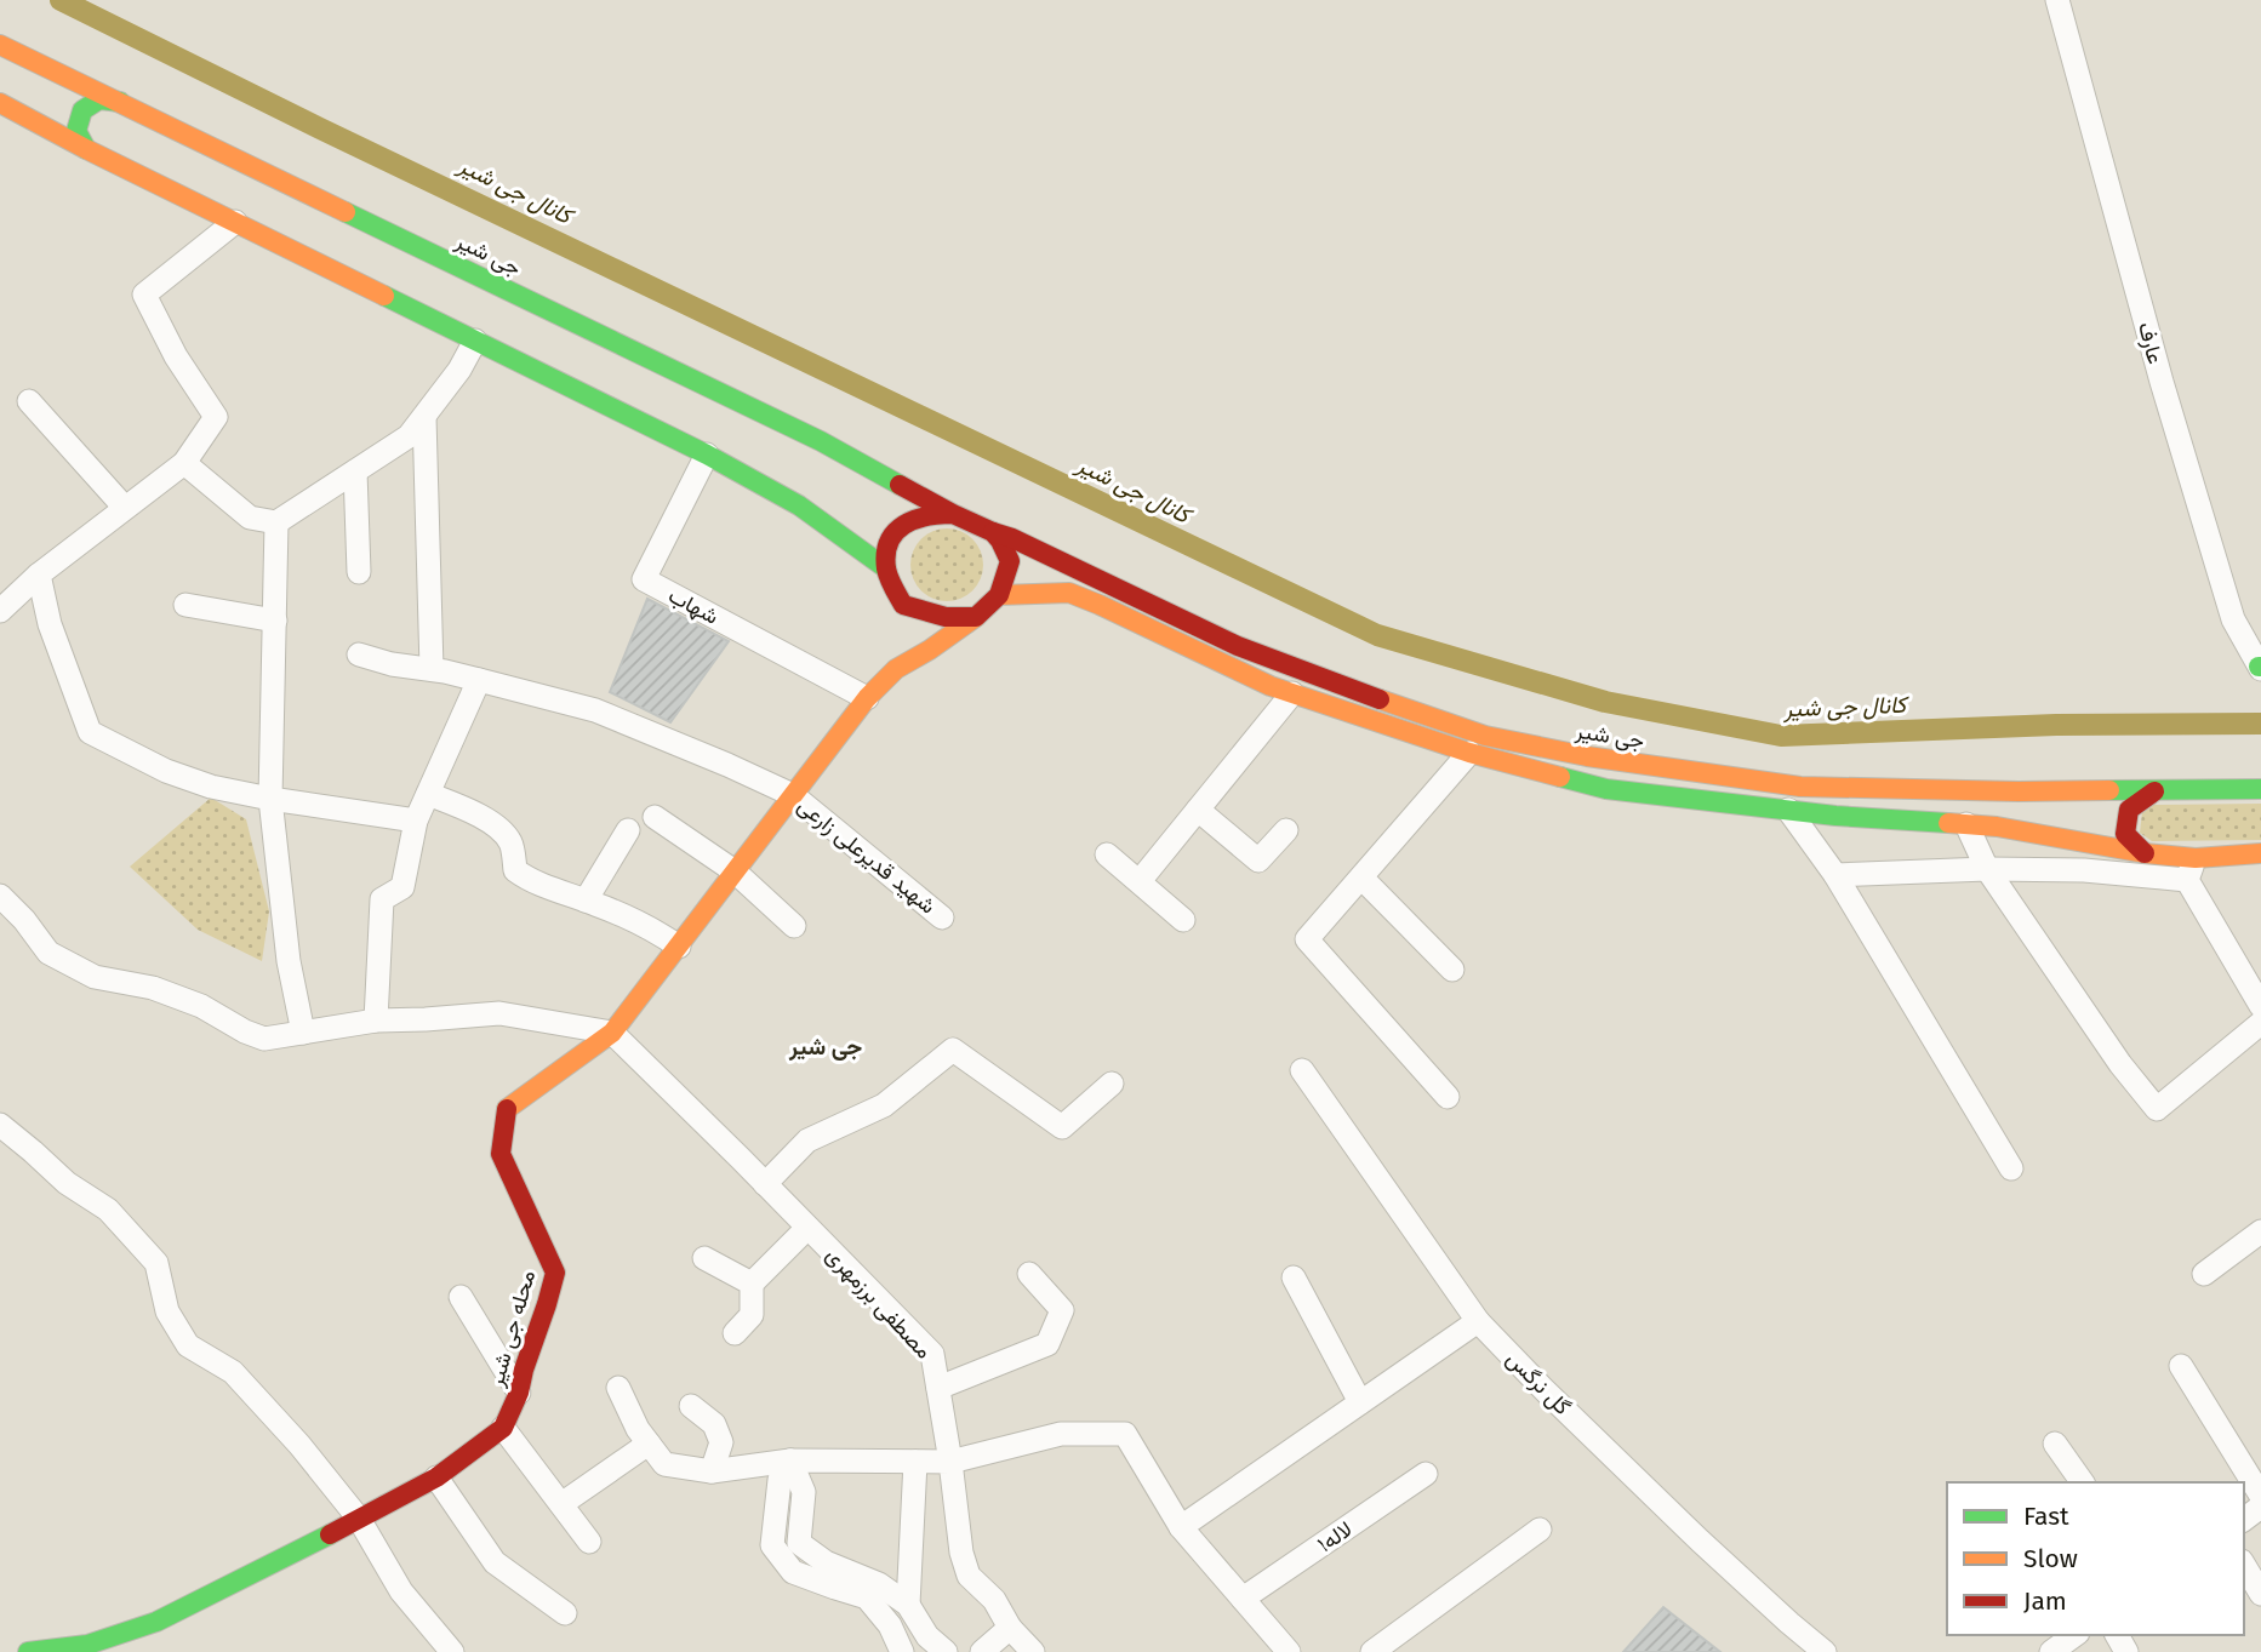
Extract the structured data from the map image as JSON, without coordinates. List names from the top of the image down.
{
  "streets": {
    "main road": ["جی شیر", "محله جی شیر"],
    "street": [
      "عارف",
      "شهاب",
      "شهید قدیرعلی زارعی",
      "مصطفی برزمهری",
      "گل نرگس",
      "لاله۱"
    ]
  },
  "crossings": [
    ["جی شیر", "محله جی شیر"],
    ["شهاب", "محله جی شیر"],
    ["شهید قدیرعلی زارعی", "محله جی شیر"],
    ["مصطفی برزمهری", "محله جی شیر"]
  ],
  "districts": ["جی شیر"],
  "water": ["کانال جی شیر"],
  "legend": ["Fast", "Slow", "Jam"]
}
